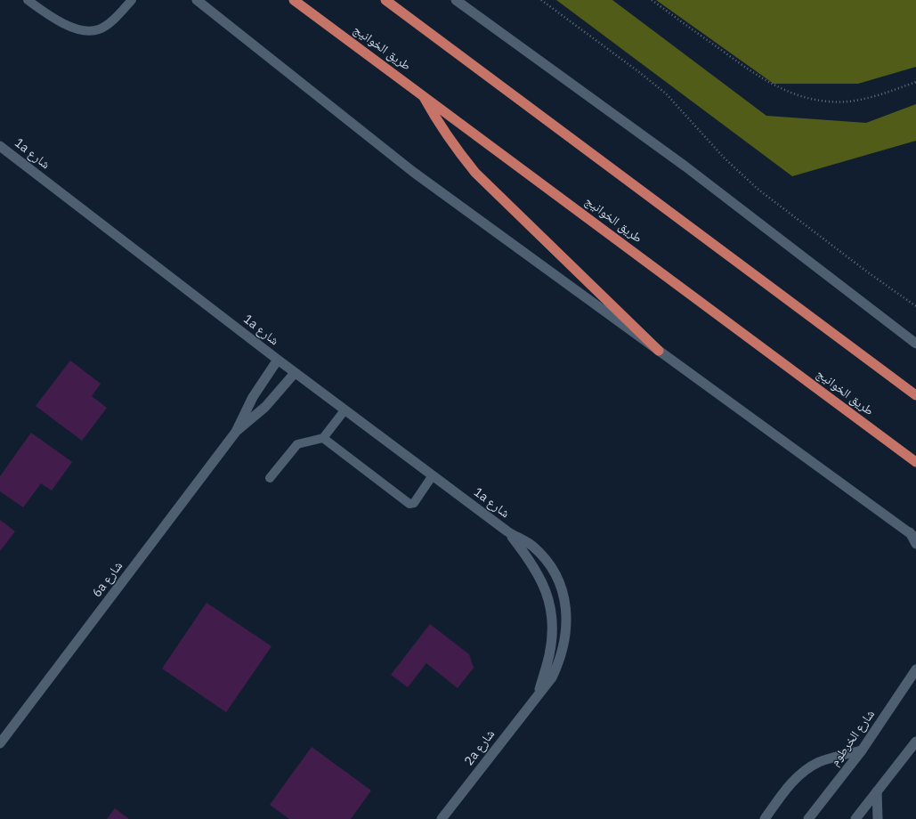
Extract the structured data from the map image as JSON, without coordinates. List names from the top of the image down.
{
  "streets": {
    "highway": ["طريق الخوانيج"],
    "street": [
      "1a شارع",
      "6a شارع",
      "شارع الخرطوم",
      "2a شارع"
    ]
  },
  "crossings": [
    ["1a شارع", "6a شارع"],
    ["1a شارع", "2a شارع"]
  ]
}
